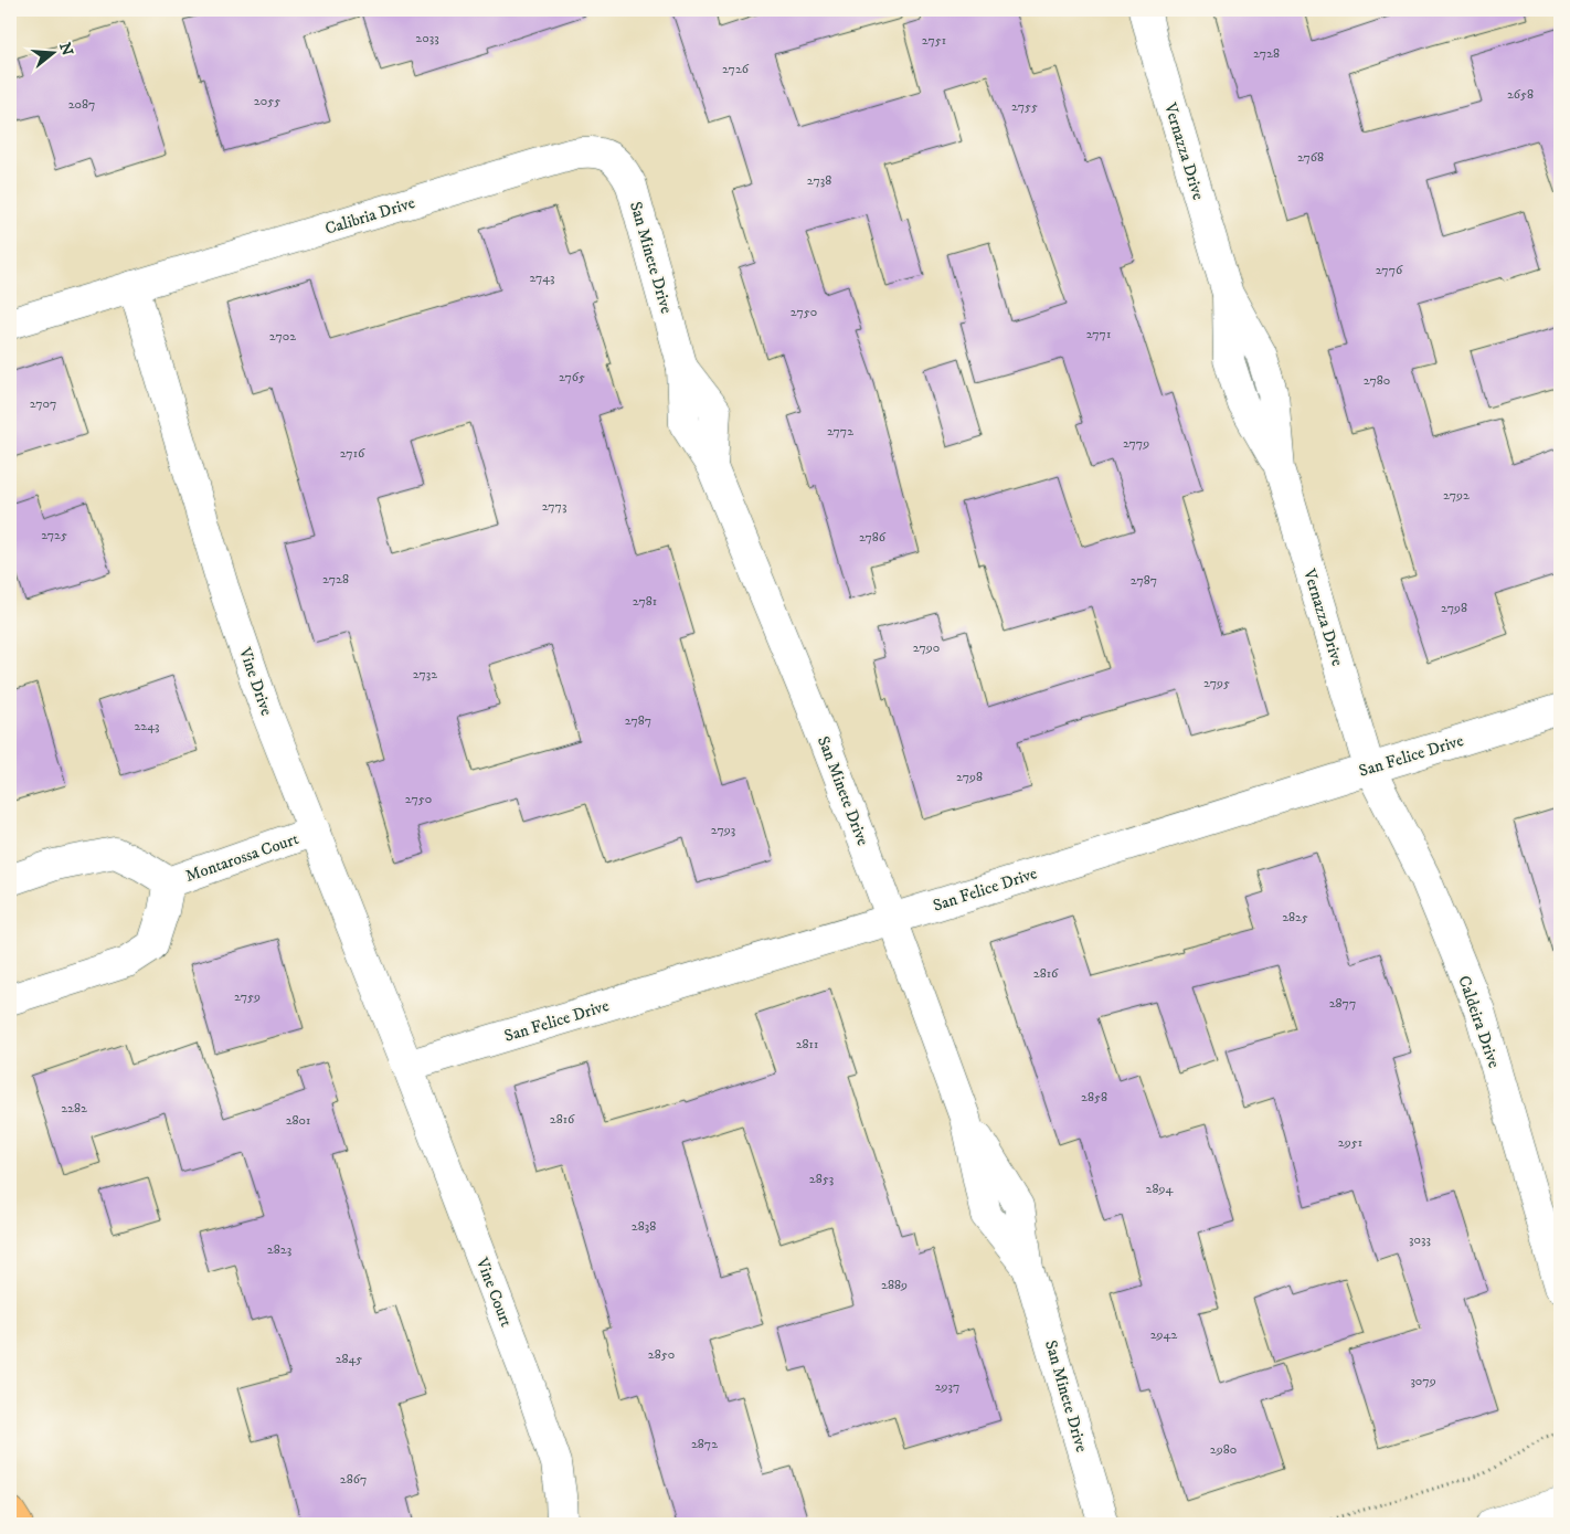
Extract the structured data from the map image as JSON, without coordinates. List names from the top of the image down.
{
  "streets": {
    "street": [
      "Vernazza Drive",
      "Calibria Drive",
      "San Minete Drive",
      "Vine Drive",
      "San Felice Drive",
      "Montarossa Court",
      "Caldeira Drive",
      "Vine Court"
    ]
  },
  "crossings": [
    ["Vernazza Drive", "San Felice Drive"],
    ["Vernazza Drive", "Caldeira Drive"],
    ["Calibria Drive", "San Minete Drive"],
    ["Calibria Drive", "Vine Drive"],
    ["San Minete Drive", "San Felice Drive"],
    ["Vine Drive", "San Felice Drive"],
    ["Vine Drive", "Montarossa Court"],
    ["Vine Drive", "Vine Court"],
    ["San Felice Drive", "Caldeira Drive"],
    ["San Felice Drive", "Vine Court"]
  ],
  "house_numbers": [
    "2033",
    "2751",
    "2728",
    "2726",
    "2658",
    "2055",
    "2087",
    "2755",
    "2768",
    "2738",
    "2776",
    "2743",
    "2750",
    "2771",
    "2702",
    "2765",
    "2780",
    "2707",
    "2772",
    "2779",
    "2716",
    "2792",
    "2773",
    "2725",
    "2786",
    "2728",
    "2787",
    "2781",
    "2798",
    "2790",
    "2732",
    "2795",
    "2787",
    "2243",
    "2798",
    "2750",
    "2793",
    "2825",
    "2816",
    "2759",
    "2877",
    "2811",
    "2858",
    "2282",
    "2816",
    "2801",
    "2951",
    "2853",
    "2894",
    "2838",
    "3033",
    "2823",
    "2889",
    "2942",
    "2850",
    "2845",
    "3079",
    "2937",
    "2872",
    "2980",
    "2867"
  ],
  "north": "right"
}
